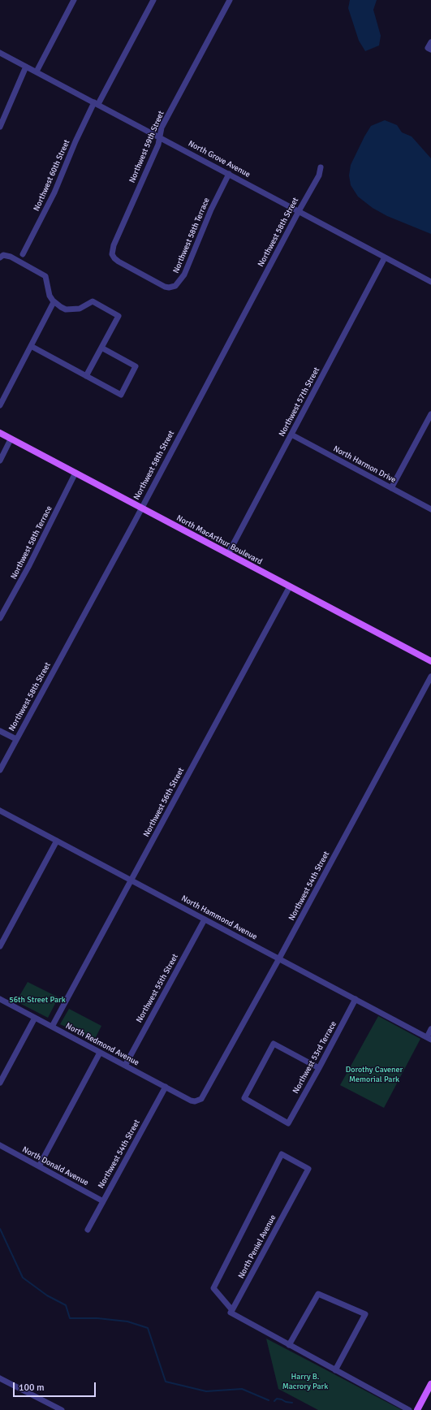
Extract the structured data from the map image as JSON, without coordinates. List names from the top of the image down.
{
  "streets": {
    "main road": ["North MacArthur Boulevard"],
    "street": [
      "Northwest 59th Street",
      "North Grove Avenue",
      "Northwest 60th Street",
      "Northwest 58th Street",
      "Northwest 58th Terrace",
      "Northwest 57th Street",
      "North Harmon Drive",
      "Northwest 56th Street",
      "Northwest 54th Street",
      "North Hammond Avenue",
      "Northwest 55th Street",
      "North Redmond Avenue",
      "Northwest 53rd Terrace",
      "North Donald Avenue",
      "North Peniel Avenue"
    ]
  },
  "crossings": [
    ["Northwest 59th Street", "North Grove Avenue"],
    ["Northwest 59th Street", "Northwest 58th Terrace"],
    ["North Grove Avenue", "Northwest 60th Street"],
    ["North Grove Avenue", "Northwest 58th Street"],
    ["North Grove Avenue", "Northwest 58th Terrace"],
    ["North Grove Avenue", "Northwest 57th Street"],
    ["Northwest 58th Street", "North MacArthur Boulevard"],
    ["Northwest 58th Terrace", "North MacArthur Boulevard"],
    ["Northwest 57th Street", "North Harmon Drive"],
    ["Northwest 57th Street", "North MacArthur Boulevard"],
    ["North MacArthur Boulevard", "Northwest 56th Street"],
    ["Northwest 56th Street", "North Hammond Avenue"],
    ["Northwest 56th Street", "North Redmond Avenue"],
    ["Northwest 54th Street", "North Hammond Avenue"],
    ["Northwest 54th Street", "North Redmond Avenue"],
    ["Northwest 54th Street", "North Donald Avenue"],
    ["North Hammond Avenue", "Northwest 55th Street"],
    ["North Hammond Avenue", "Northwest 53rd Terrace"],
    ["Northwest 55th Street", "North Redmond Avenue"]
  ],
  "parks": ["56th Street Park", "Dorothy Cavener Memorial Park", "Harry B. Macrory Park"],
  "scale_bar": "100 m"
}
